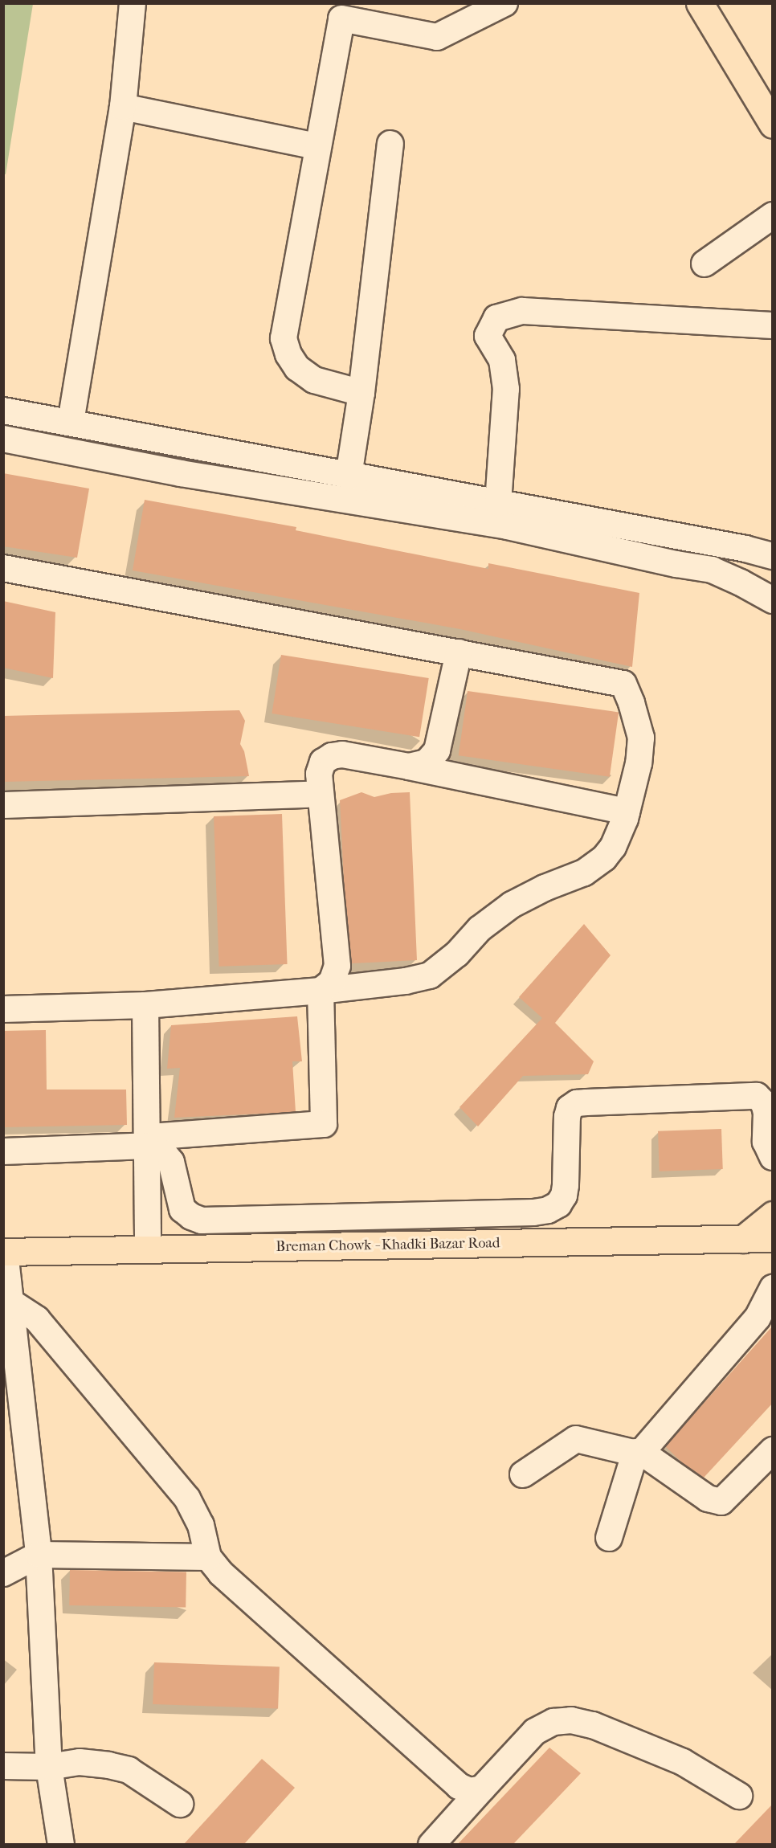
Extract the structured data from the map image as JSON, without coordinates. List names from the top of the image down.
{
  "streets": {
    "main road": ["Breman Chowk - Khadki Bazar Road"]
  }
}
